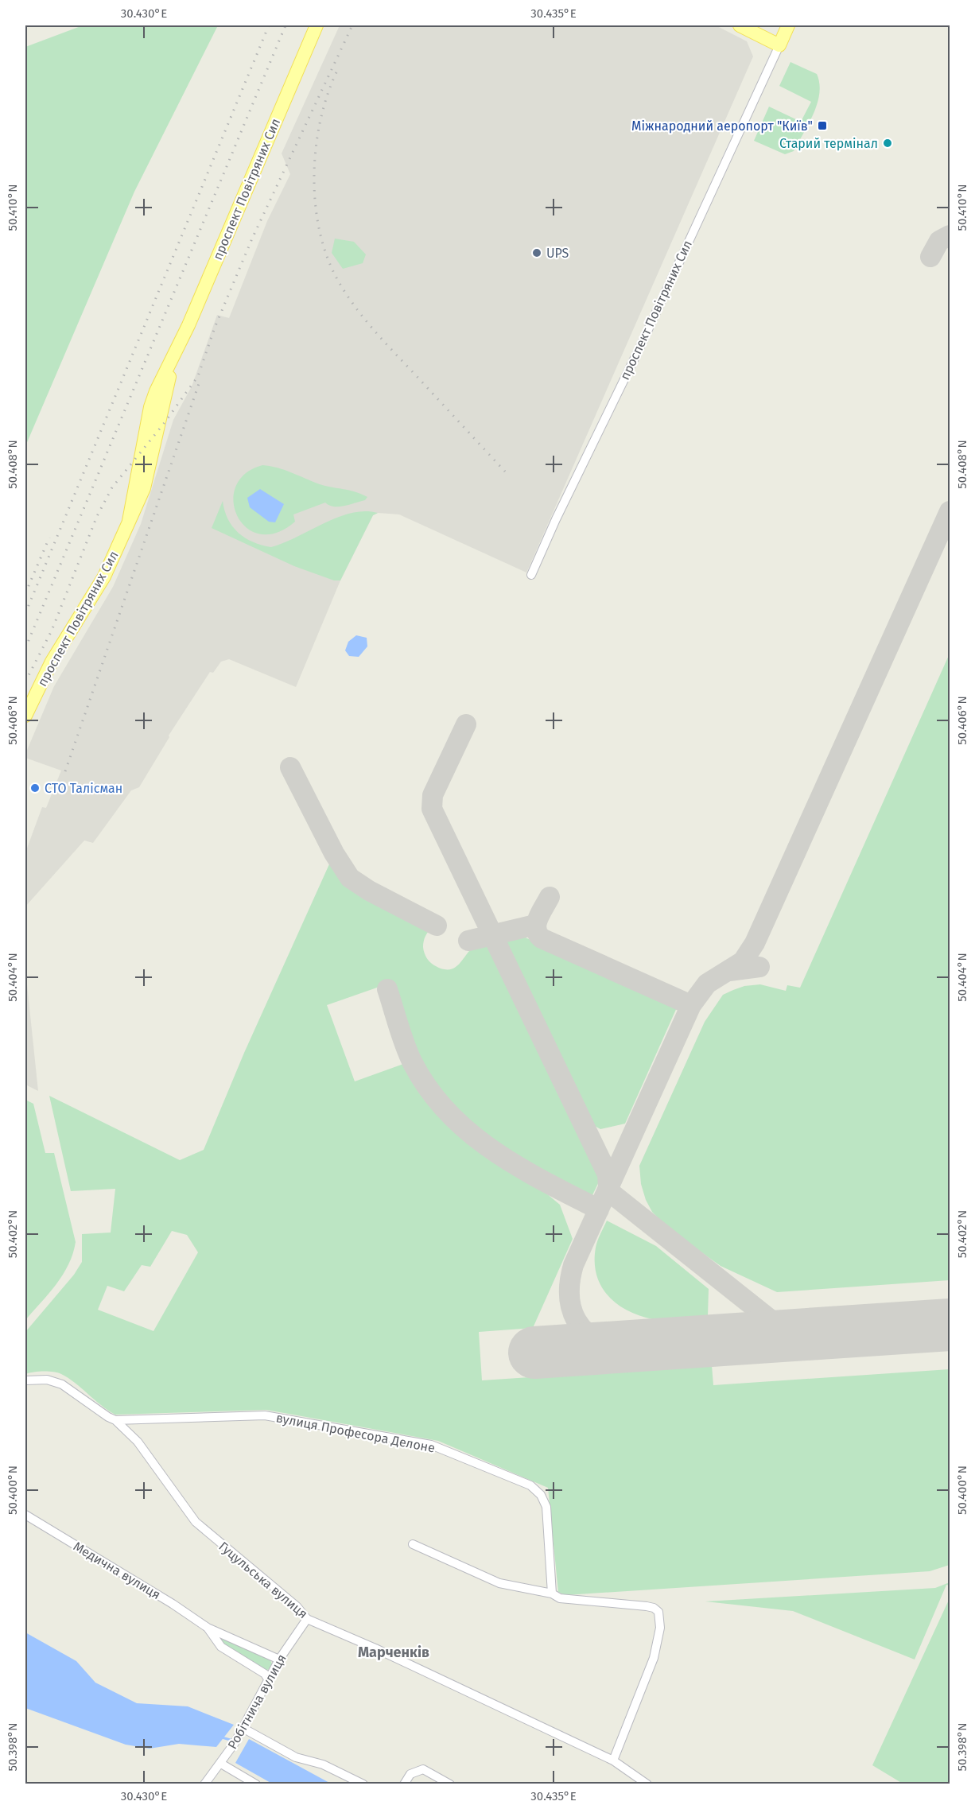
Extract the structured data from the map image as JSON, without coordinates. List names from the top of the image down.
{
  "streets": {
    "main road": ["проспект Повітряних Сил"],
    "street": [
      "вулиця Професора Делоне",
      "Медична вулиця",
      "Гуцульська вулиця",
      "Робітнича вулиця"
    ]
  },
  "crossings": [
    ["вулиця Професора Делоне", "Гуцульська вулиця"],
    ["Медична вулиця", "Робітнича вулиця"],
    ["Гуцульська вулиця", "Робітнича вулиця"]
  ],
  "districts": ["Марченків"],
  "places": {
    "transit": ["Міжнародний аеропорт \"Київ\""],
    "other": ["Старий термінал", "UPS", "СТО Талісман"]
  },
  "coordinates": [
    "30.430°E",
    "30.435°E",
    "50.410°N",
    "50.408°N",
    "50.406°N",
    "50.404°N",
    "50.402°N",
    "50.400°N",
    "50.398°N"
  ]
}
